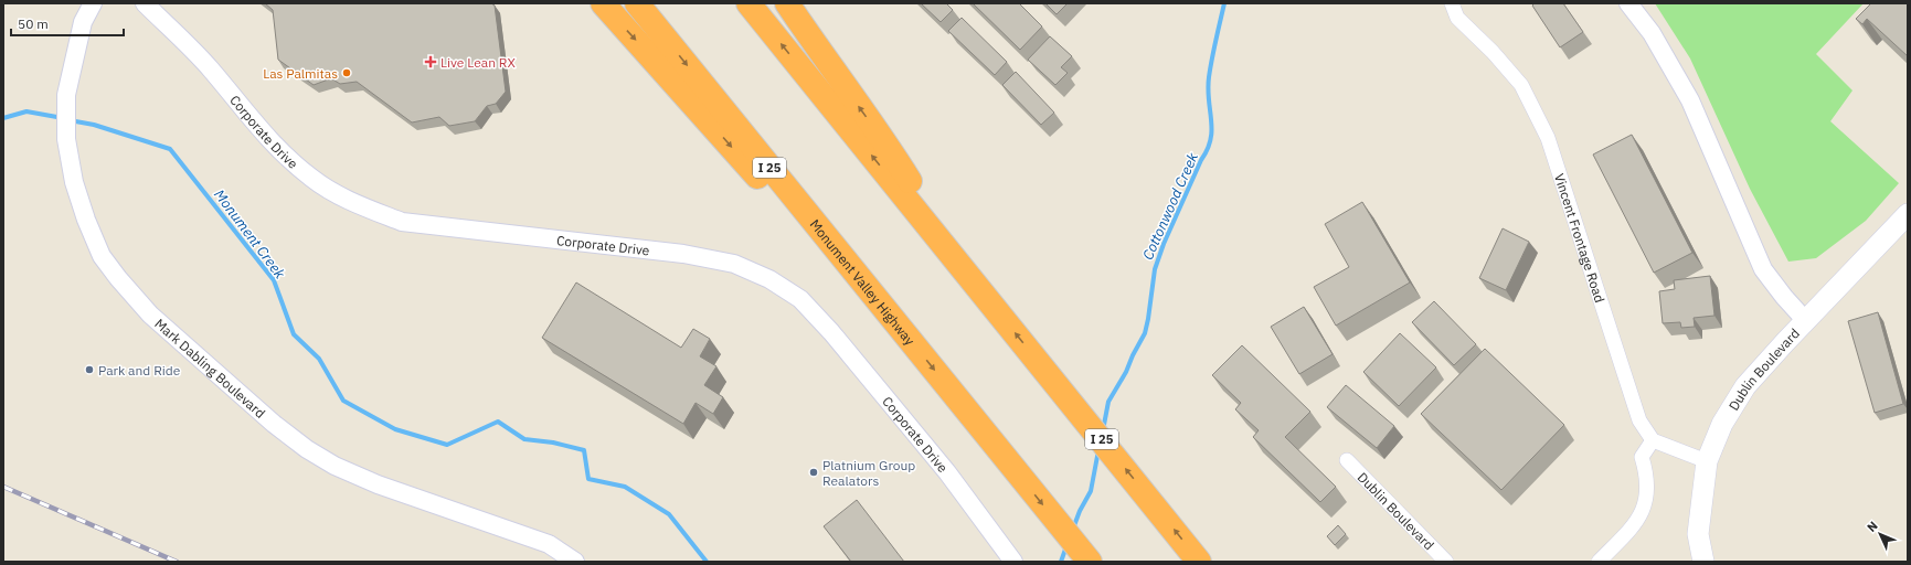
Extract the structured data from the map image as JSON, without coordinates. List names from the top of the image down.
{
  "streets": {
    "highway": ["I 25", "Monument Valley Highway"],
    "main road": ["Dublin Boulevard"],
    "street": ["Corporate Drive", "Vincent Frontage Road", "Mark Dabling Boulevard"]
  },
  "water": ["Cottonwood Creek", "Monument Creek"],
  "places": {
    "health": ["Live Lean RX"],
    "other": ["Las Palmitas", "Park and Ride", "Platnium Group Realators"]
  },
  "scale_bar": "50 m",
  "north": "top left"
}
